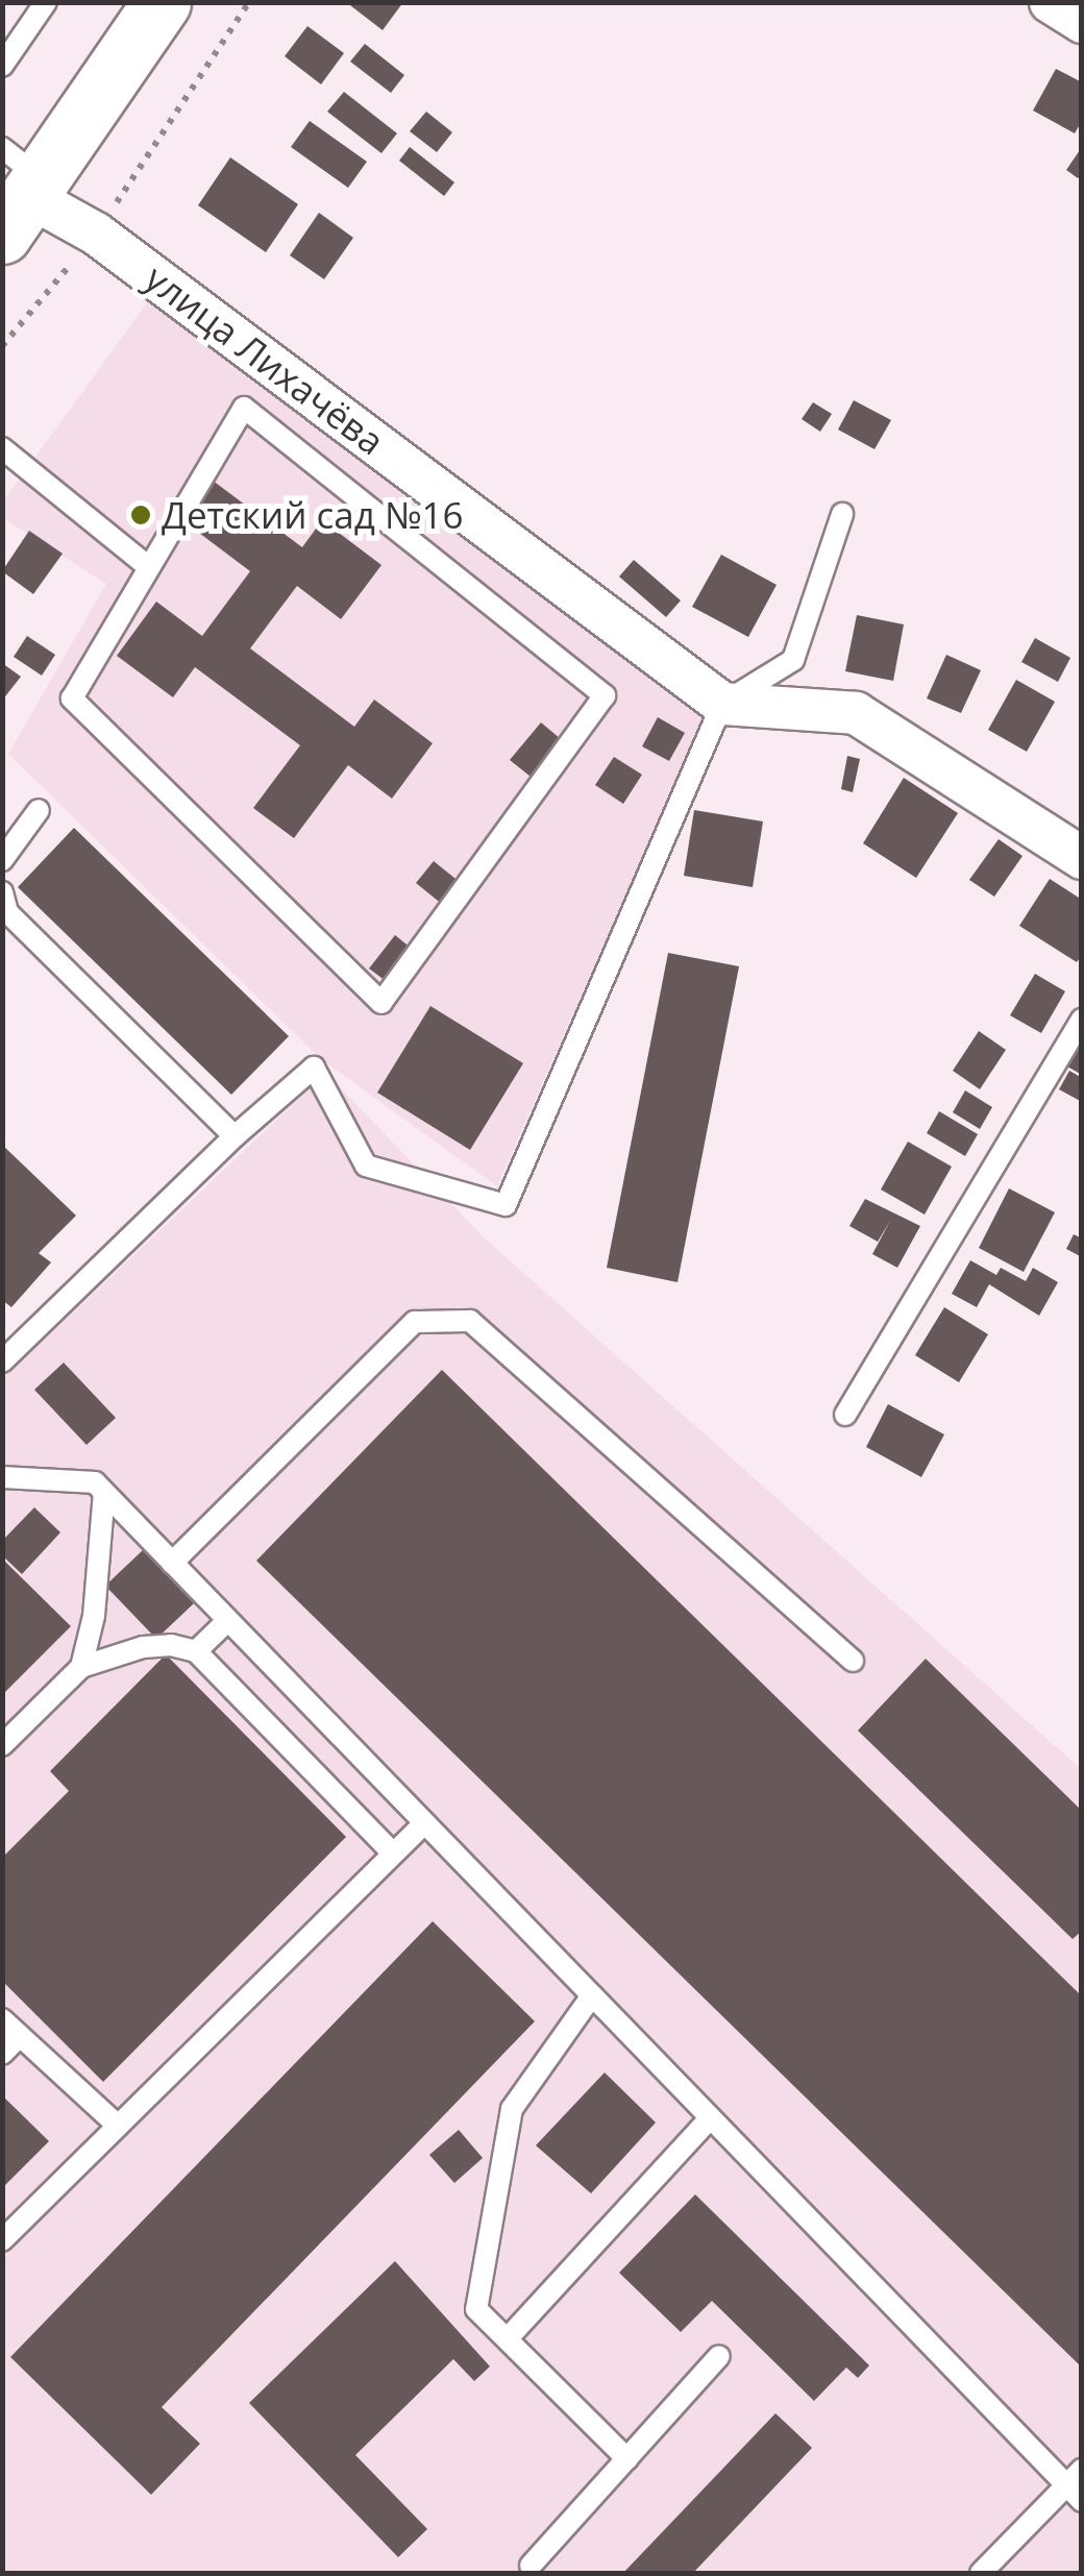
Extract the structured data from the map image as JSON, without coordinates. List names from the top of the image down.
{
  "streets": {
    "street": ["улица Лихачёва"]
  },
  "places": ["Детский сад №16"]
}
